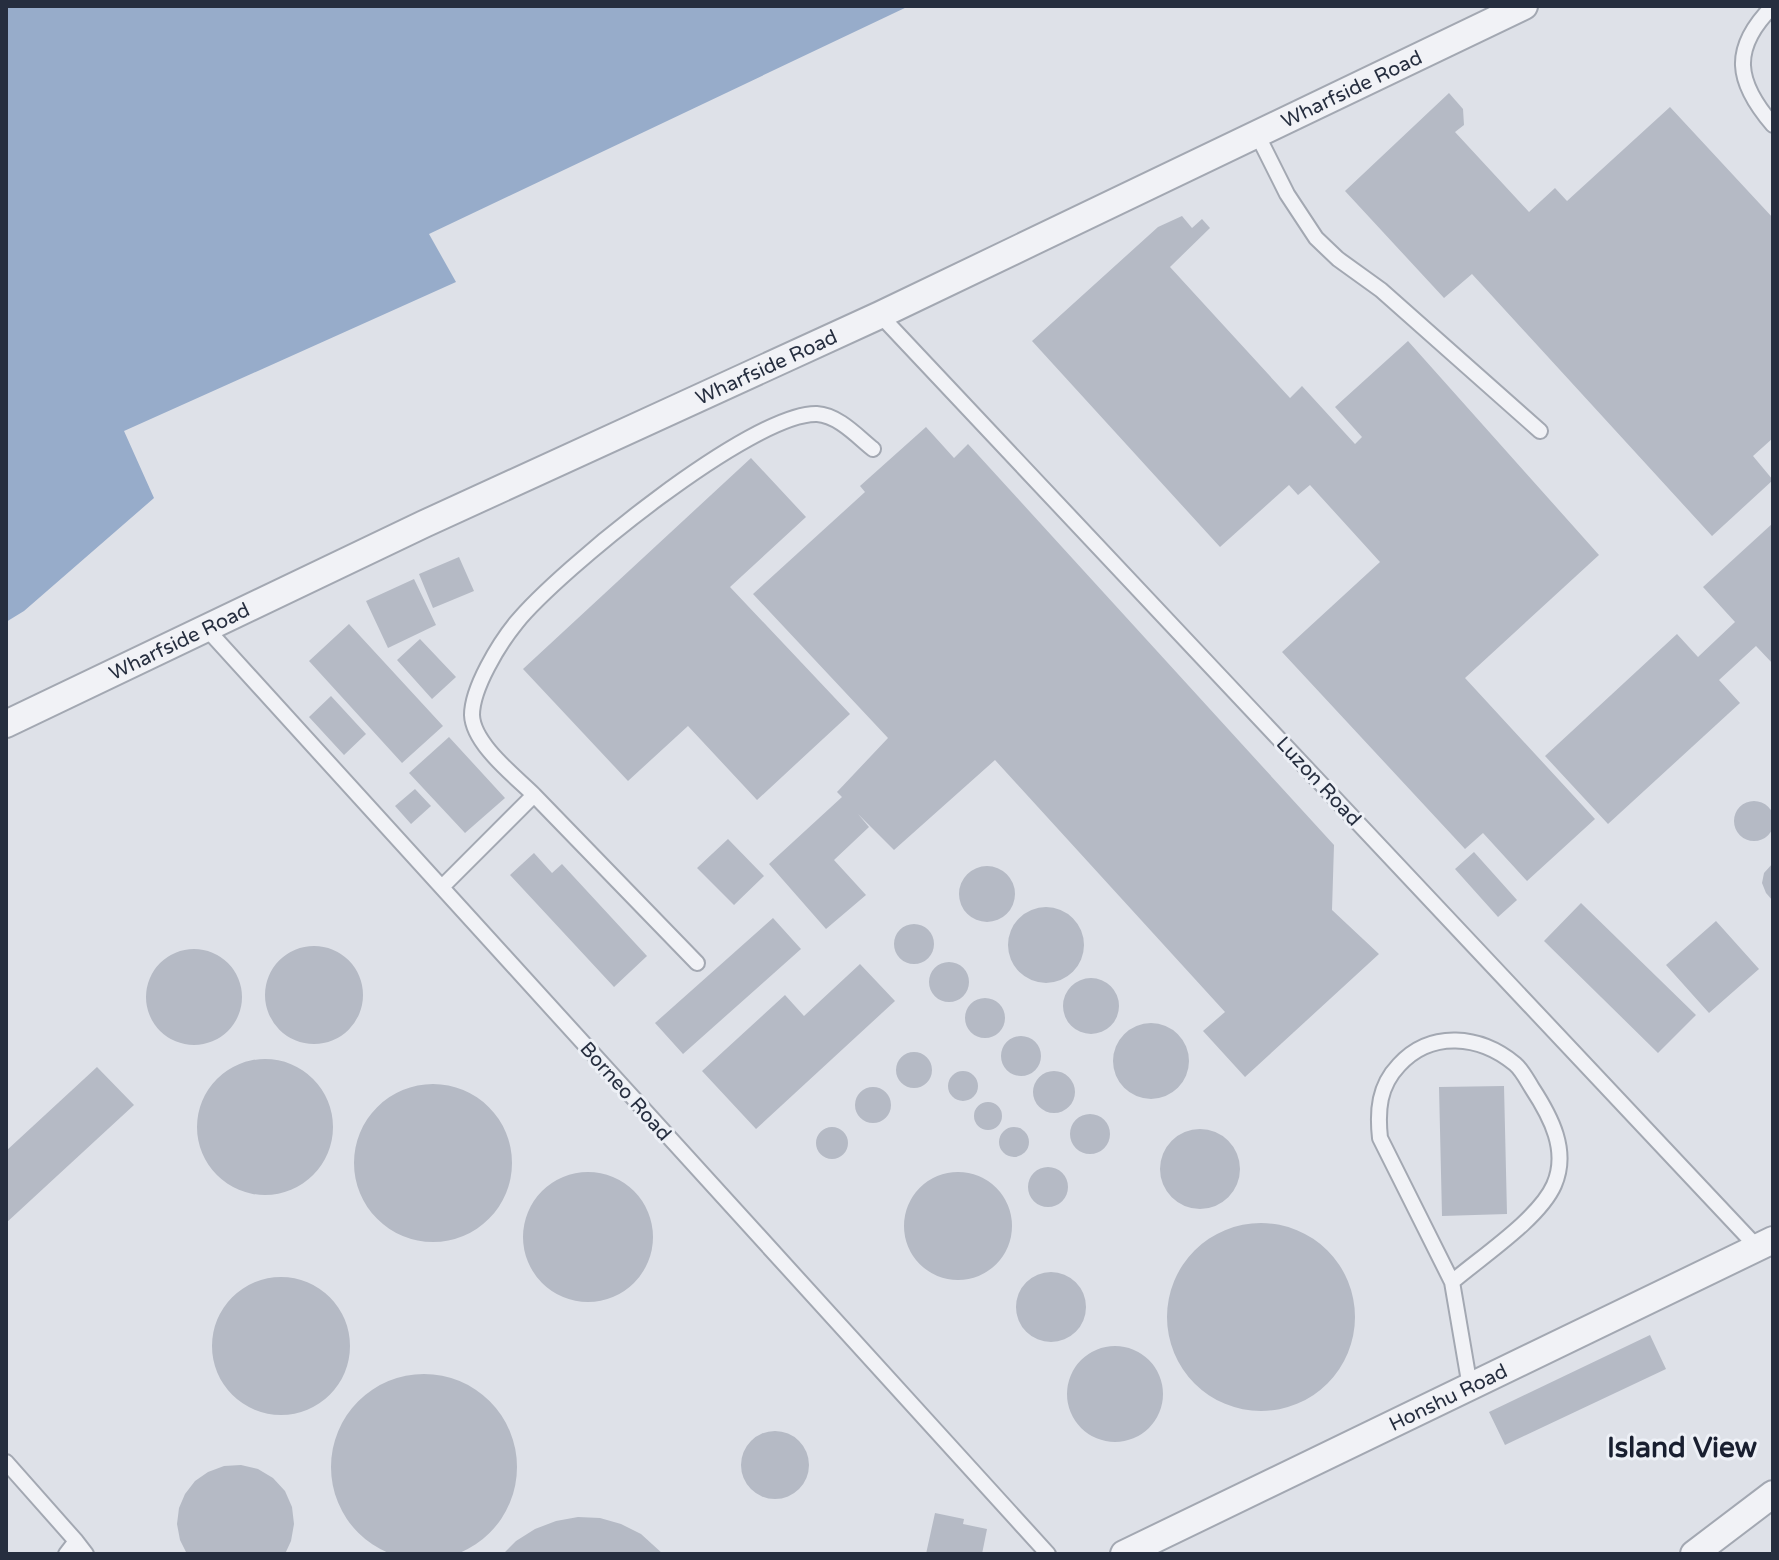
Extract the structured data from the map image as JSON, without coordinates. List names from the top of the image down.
{
  "streets": {
    "street": ["Wharfside Road", "Honshu Road"],
    "lane": ["Luzon Road", "Borneo Road"]
  },
  "crossings": [
    ["Wharfside Road", "Luzon Road"],
    ["Wharfside Road", "Borneo Road"],
    ["Luzon Road", "Honshu Road"]
  ],
  "districts": ["Island View"]
}
